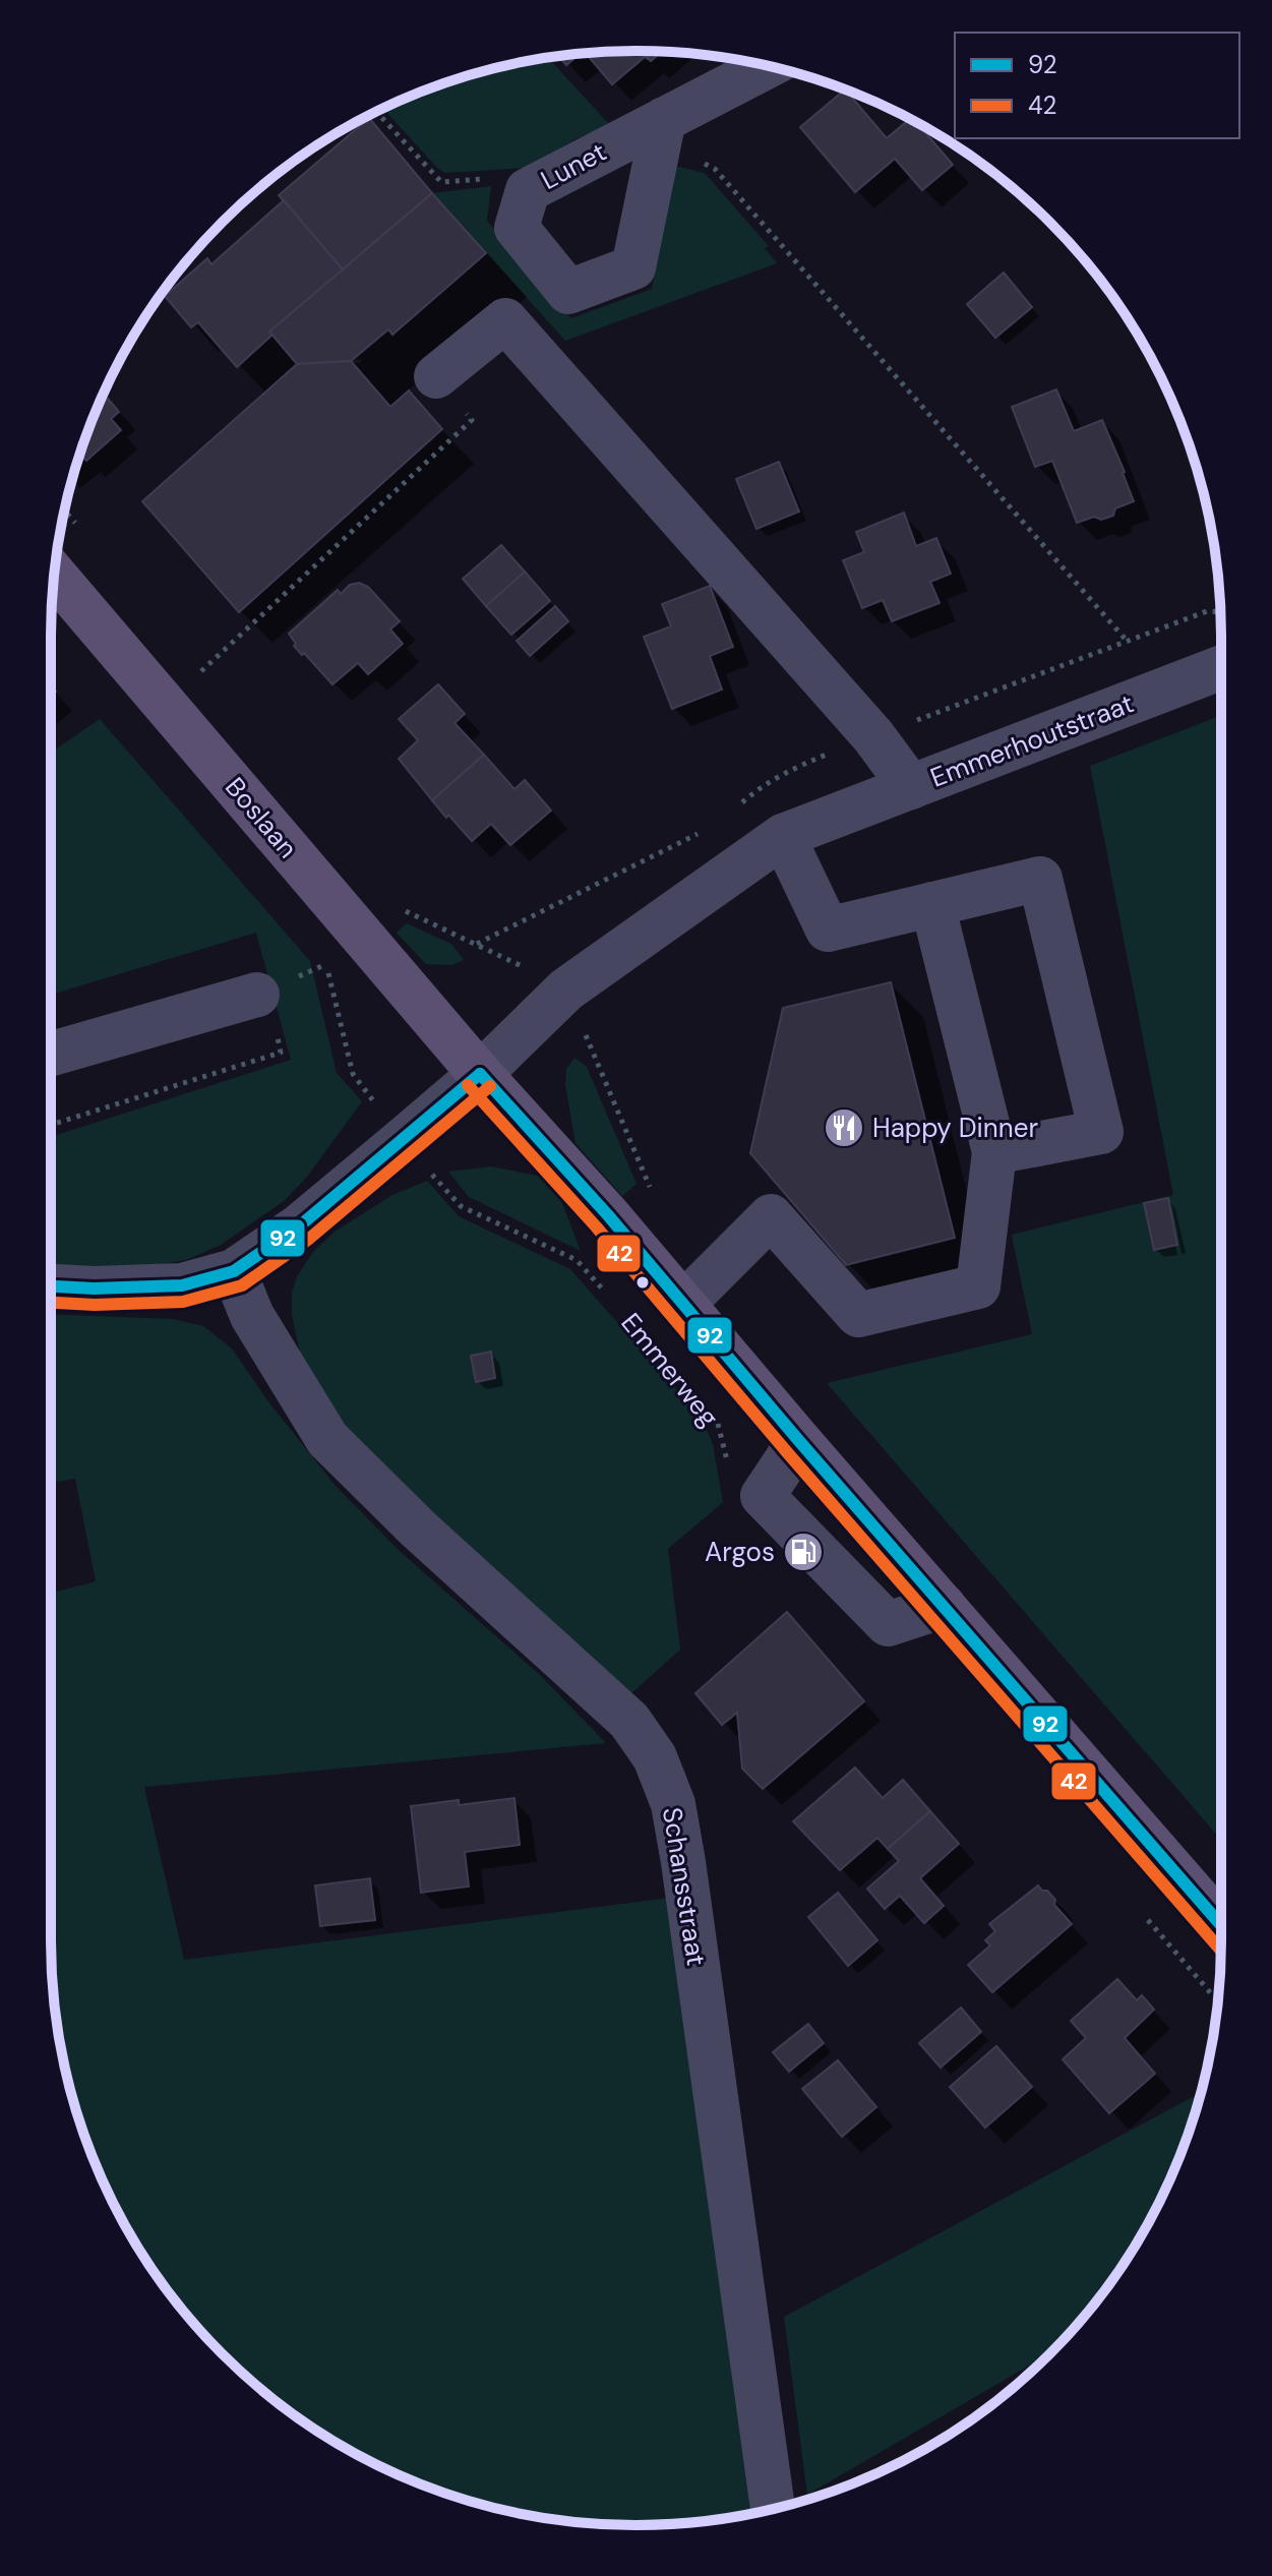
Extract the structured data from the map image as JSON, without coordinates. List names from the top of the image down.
{
  "streets": {
    "main road": ["Boslaan", "Emmerweg"],
    "street": ["Lunet", "Emmerhoutstraat", "Schansstraat"]
  },
  "crossings": [
    ["Emmerhoutstraat", "Boslaan"],
    ["Emmerhoutstraat", "Emmerweg"],
    ["Emmerhoutstraat", "Schansstraat"],
    ["Boslaan", "Emmerweg"]
  ],
  "places": {
    "restaurant": ["Happy Dinner"],
    "fuel station": ["Argos"]
  },
  "lines": ["transit line 92", "transit line 42"],
  "legend": ["92", "42"]
}
